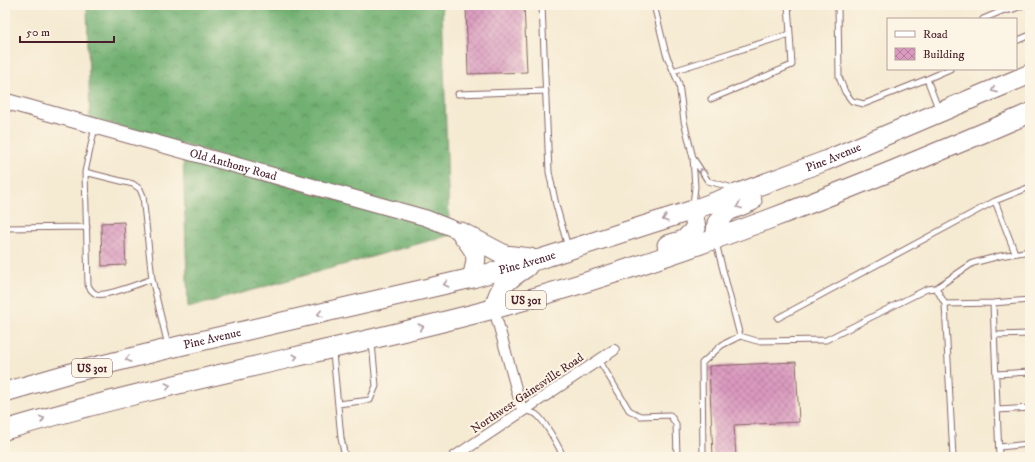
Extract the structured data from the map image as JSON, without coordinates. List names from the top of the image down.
{
  "streets": {
    "highway": ["Pine Avenue", "US 301"],
    "street": ["Old Anthony Road", "Northwest Gainesville Road"]
  },
  "legend": ["Road", "Building"],
  "scale_bar": "50 m"
}
